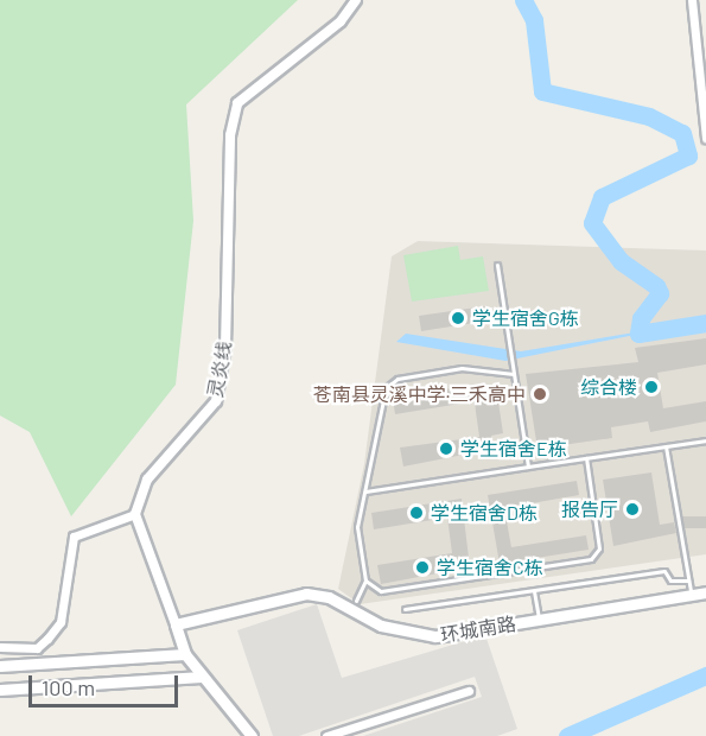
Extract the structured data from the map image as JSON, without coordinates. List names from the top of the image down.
{
  "streets": {
    "main road": ["环城南路"],
    "street": ["灵炎线"]
  },
  "places": [
    "学生宿舍G栋",
    "综合楼",
    "苍南县灵溪中学·三禾高中",
    "学生宿舍E栋",
    "报告厅",
    "学生宿舍D栋",
    "学生宿舍C栋"
  ],
  "scale_bar": "100 m"
}
